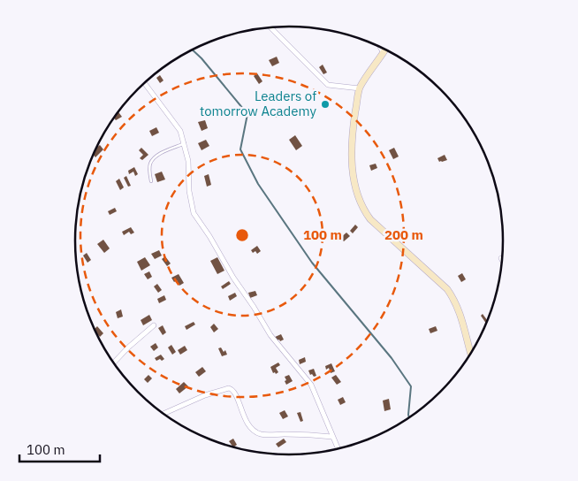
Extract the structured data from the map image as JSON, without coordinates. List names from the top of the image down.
{
  "places": ["Leaders of tomorrow Academy"],
  "scale_bar": "100 m",
  "rings": ["100 m", "200 m"]
}
